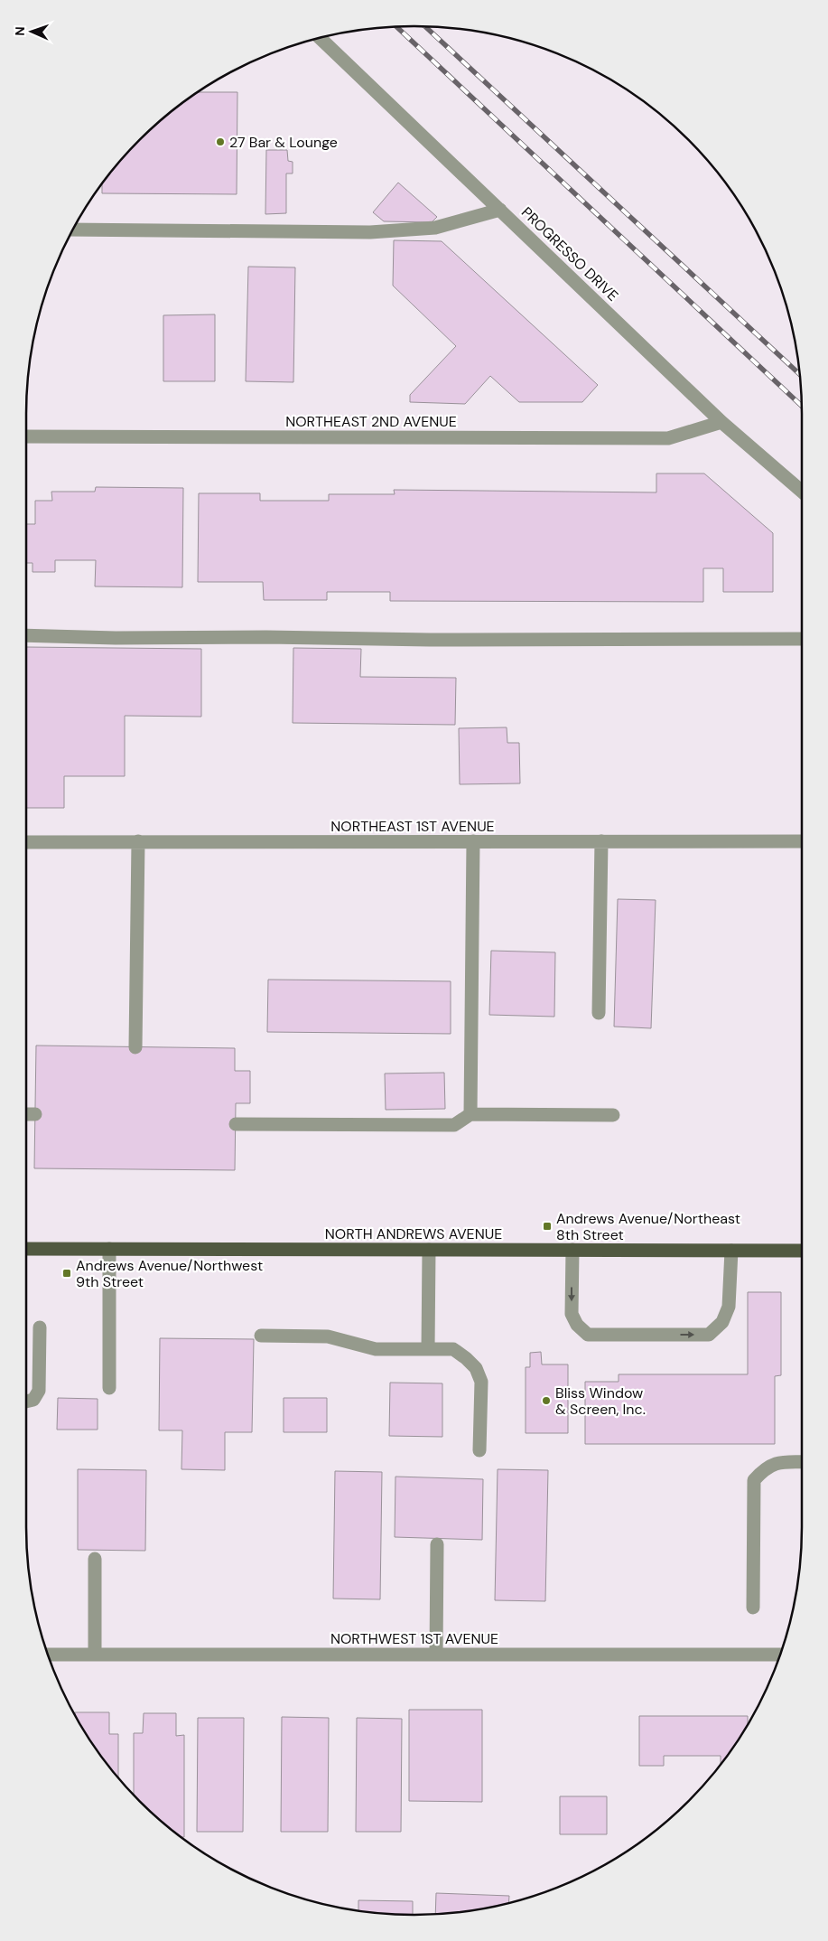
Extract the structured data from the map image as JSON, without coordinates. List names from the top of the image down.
{
  "streets": {
    "main road": ["NORTH ANDREWS AVENUE"],
    "street": [
      "PROGRESSO DRIVE",
      "NORTHEAST 2ND AVENUE",
      "NORTHEAST 1ST AVENUE",
      "NORTHWEST 1ST AVENUE"
    ]
  },
  "crossings": [
    ["PROGRESSO DRIVE", "NORTHEAST 2ND AVENUE"]
  ],
  "places": {
    "other": ["27 Bar & Lounge", "Bliss Window & Screen, Inc."],
    "transit": ["Andrews Avenue/Northeast 8th Street", "Andrews Avenue/Northwest 9th Street"]
  },
  "north": "left"
}
